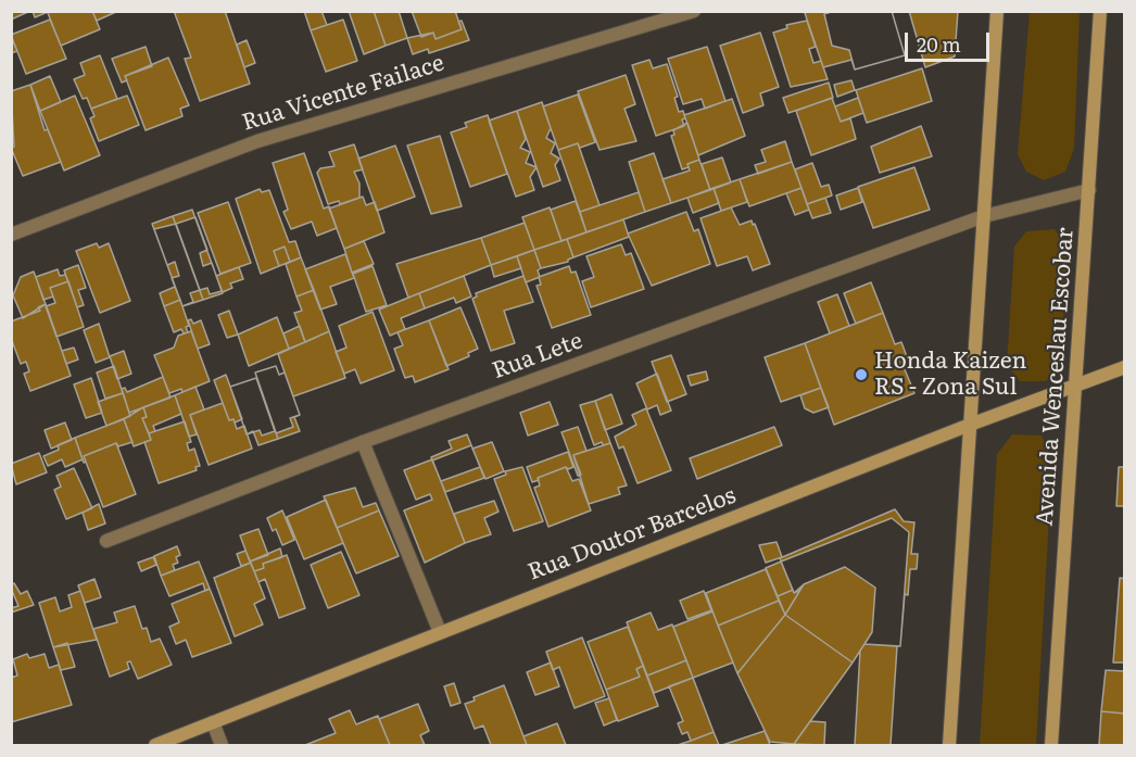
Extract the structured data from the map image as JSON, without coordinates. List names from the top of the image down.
{
  "streets": {
    "main road": ["Avenida Wenceslau Escobar", "Rua Doutor Barcelos"],
    "street": ["Rua Vicente Failace", "Rua Lete"]
  },
  "crossings": [
    ["Rua Lete", "Avenida Wenceslau Escobar"],
    ["Avenida Wenceslau Escobar", "Rua Doutor Barcelos"]
  ],
  "places": ["Honda Kaizen RS - Zona Sul"],
  "scale_bar": "20 m"
}
